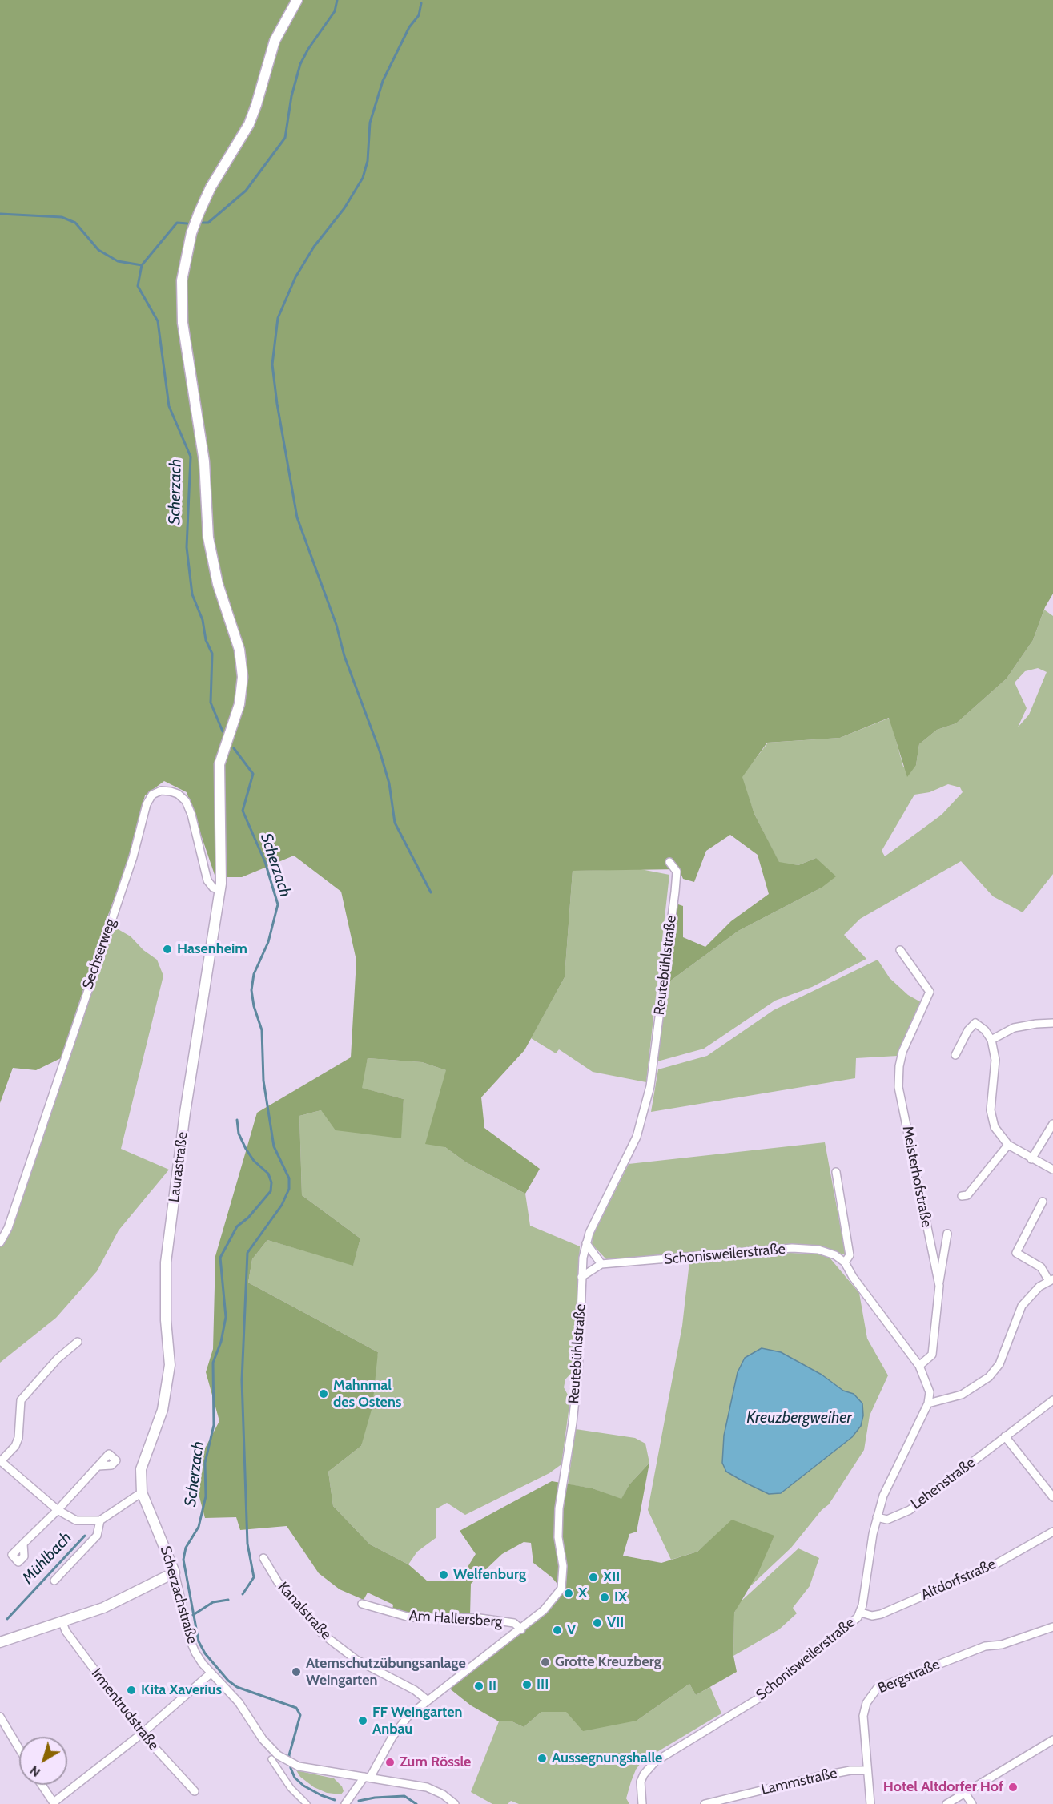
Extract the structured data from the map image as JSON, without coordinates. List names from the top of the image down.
{
  "streets": {
    "street": [
      "Sechserweg",
      "Reutebühlstraße",
      "Laurastraße",
      "Meisterhofstraße",
      "Schonisweilerstraße",
      "Lehenstraße",
      "Altdorfstraße",
      "Scherzachstraße",
      "Kanalstraße",
      "Am Hallersberg",
      "Bergstraße",
      "Irmentrudstraße",
      "Lammstraße"
    ]
  },
  "crossings": [
    ["Sechserweg", "Laurastraße"],
    ["Reutebühlstraße", "Schonisweilerstraße"],
    ["Reutebühlstraße", "Scherzachstraße"],
    ["Reutebühlstraße", "Kanalstraße"],
    ["Reutebühlstraße", "Am Hallersberg"],
    ["Laurastraße", "Scherzachstraße"],
    ["Schonisweilerstraße", "Lehenstraße"],
    ["Schonisweilerstraße", "Altdorfstraße"],
    ["Bergstraße", "Lammstraße"]
  ],
  "water": ["Scherzach", "Kreuzbergweiher", "Mühlbach"],
  "places": [
    "Hasenheim",
    "Mahnmal des Ostens",
    "Welfenburg",
    "XII",
    "X",
    "IX",
    "VII",
    "V",
    "Grotte Kreuzberg",
    "Atemschutzübungsanlage Weingarten",
    "III",
    "II",
    "Kita Xaverius",
    "FF Weingarten Anbau",
    "Aussegnungshalle",
    "Zum Rössle",
    "Hotel Altdorfer Hof"
  ],
  "north": "bottom left"
}
